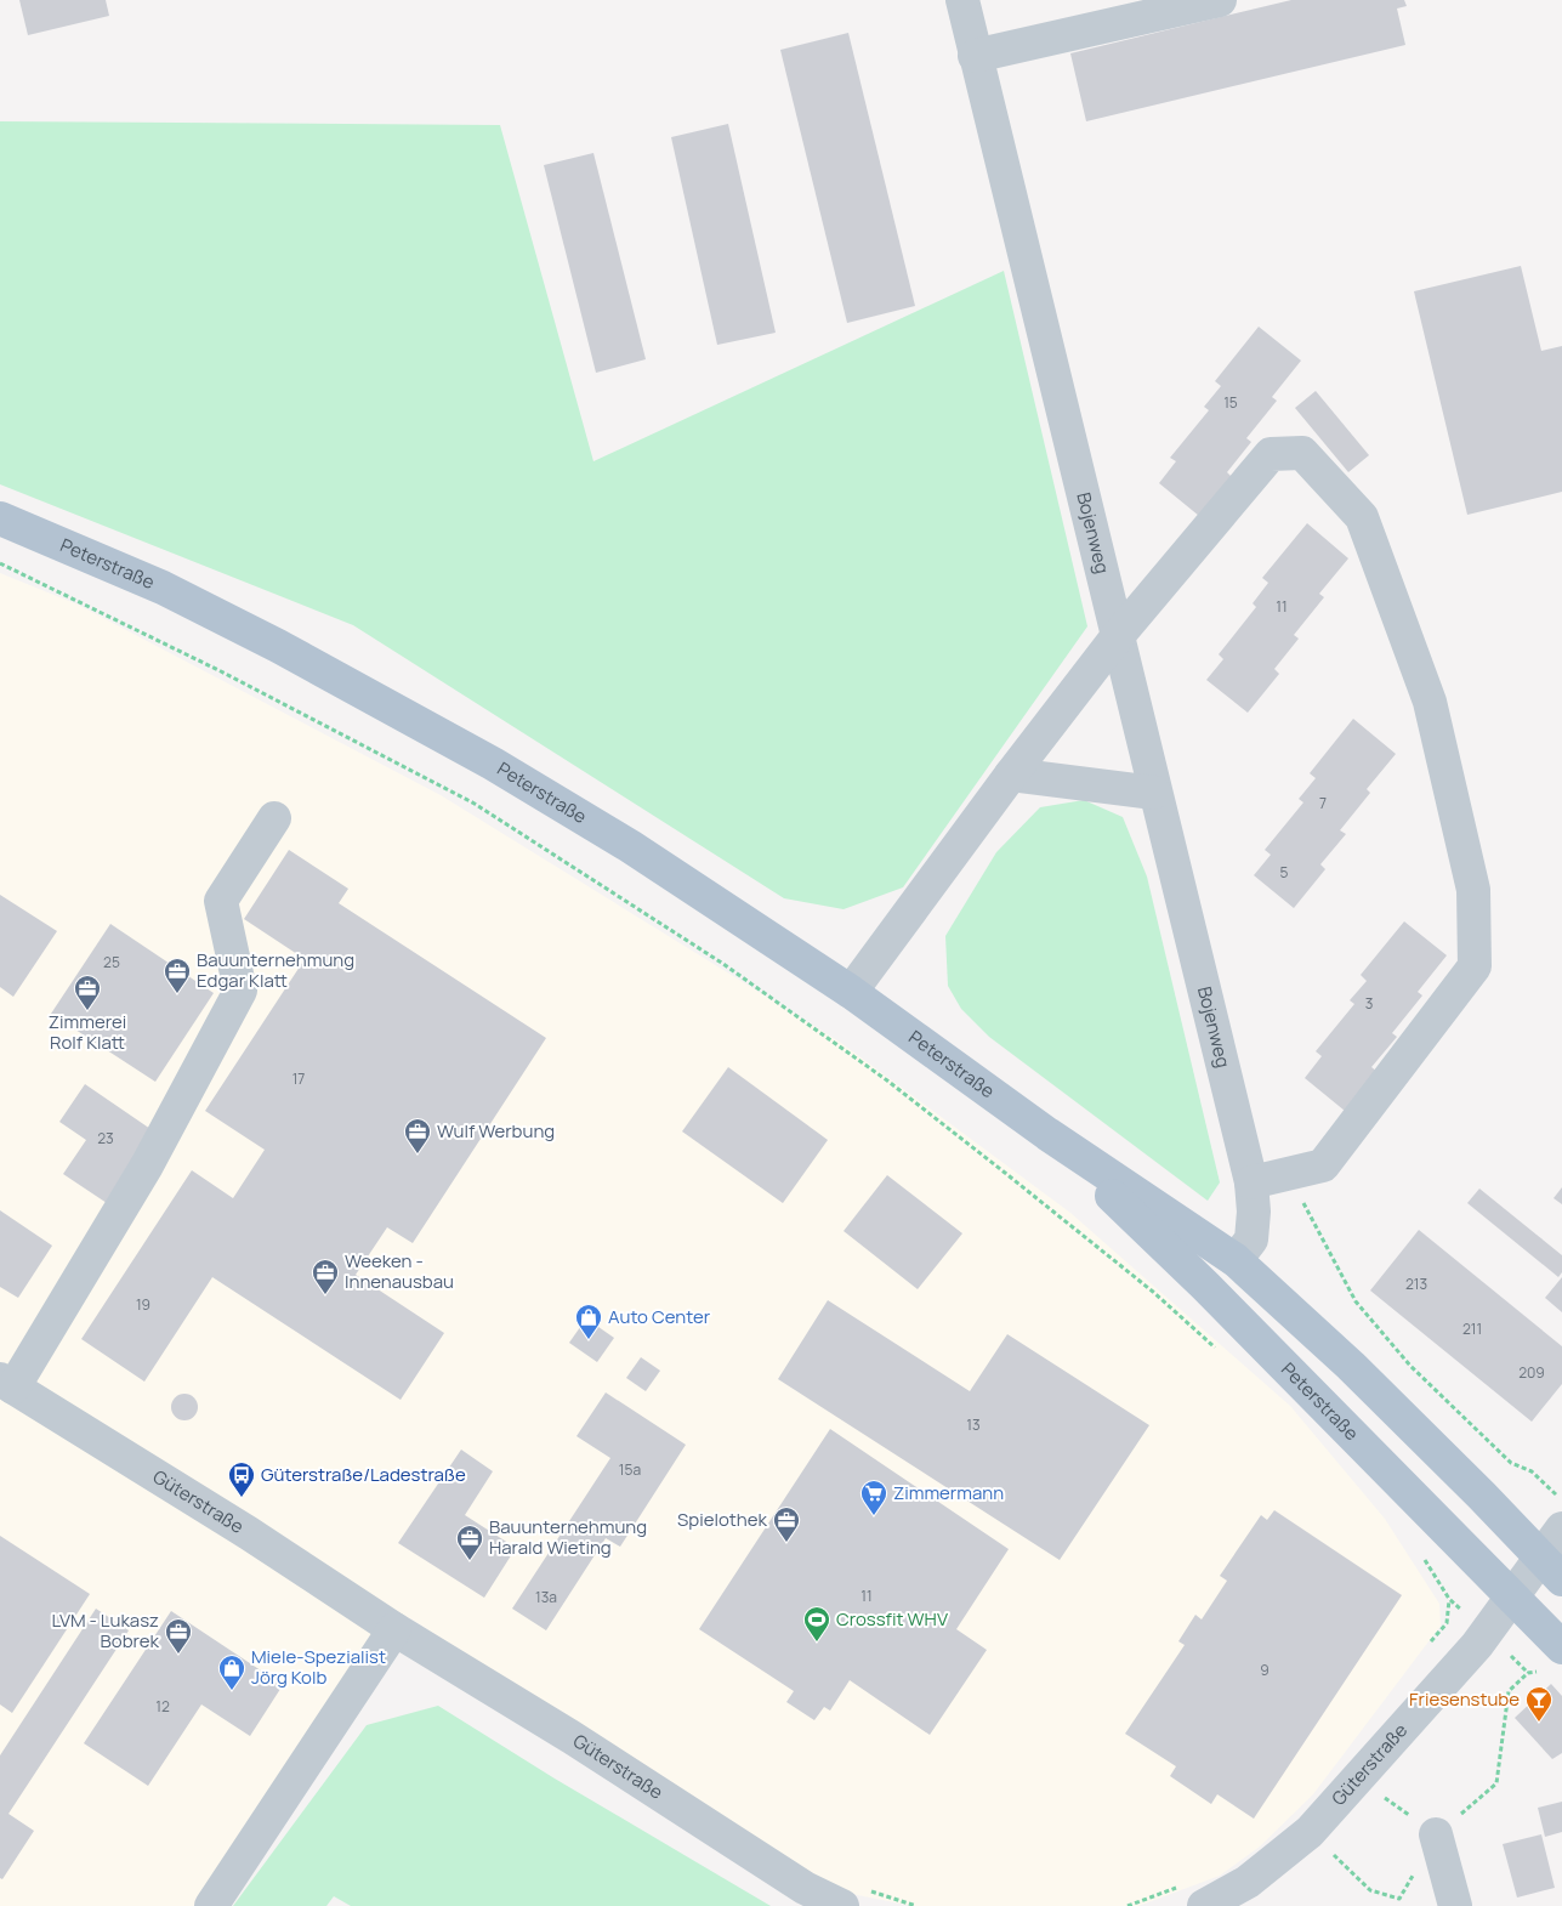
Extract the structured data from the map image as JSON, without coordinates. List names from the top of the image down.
{
  "streets": {
    "main road": ["Peterstraße"],
    "street": ["Bojenweg", "Güterstraße"]
  },
  "crossings": [
    ["Bojenweg", "Peterstraße"],
    ["Peterstraße", "Güterstraße"]
  ],
  "places": {
    "office": [
      "Bauunternehmung Edgar Klatt",
      "Zimmerei Rolf Klatt",
      "Wulf Werbung",
      "Weeken - Innenausbau",
      "Spielothek",
      "Bauunternehmung Harald Wieting",
      "LVM - Lukasz Bobrek"
    ],
    "shop": ["Auto Center", "Miele-Spezialist Jörg Kolb"],
    "bus stop": ["Güterstraße/Ladestraße"],
    "supermarket": ["Zimmermann"],
    "sports": ["Crossfit WHV"],
    "bar": ["Friesenstube"]
  },
  "house_numbers": [
    "15",
    "11",
    "7",
    "5",
    "25",
    "3",
    "17",
    "23",
    "213",
    "19",
    "211",
    "209",
    "13",
    "15a",
    "11",
    "13a",
    "9",
    "12"
  ]
}
